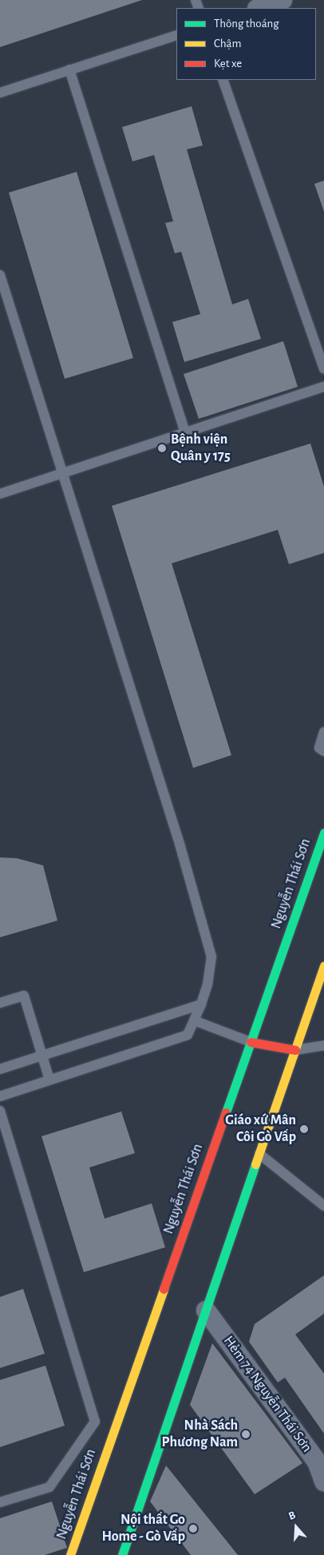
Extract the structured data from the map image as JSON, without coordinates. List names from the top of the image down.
{
  "streets": {
    "main road": ["Nguyễn Thái Sơn"],
    "street": ["Hẻm 74 Nguyễn Thái Sơn"]
  },
  "places": [
    "Bệnh viện Quân y 175",
    "Giáo xứ Mân Côi Gò Vấp",
    "Nhà Sách Phương Nam",
    "Nội thất Go Home - Gò Vấp"
  ],
  "legend": ["Thông thoáng", "Chậm", "Kẹt xe"],
  "north": "top"
}
